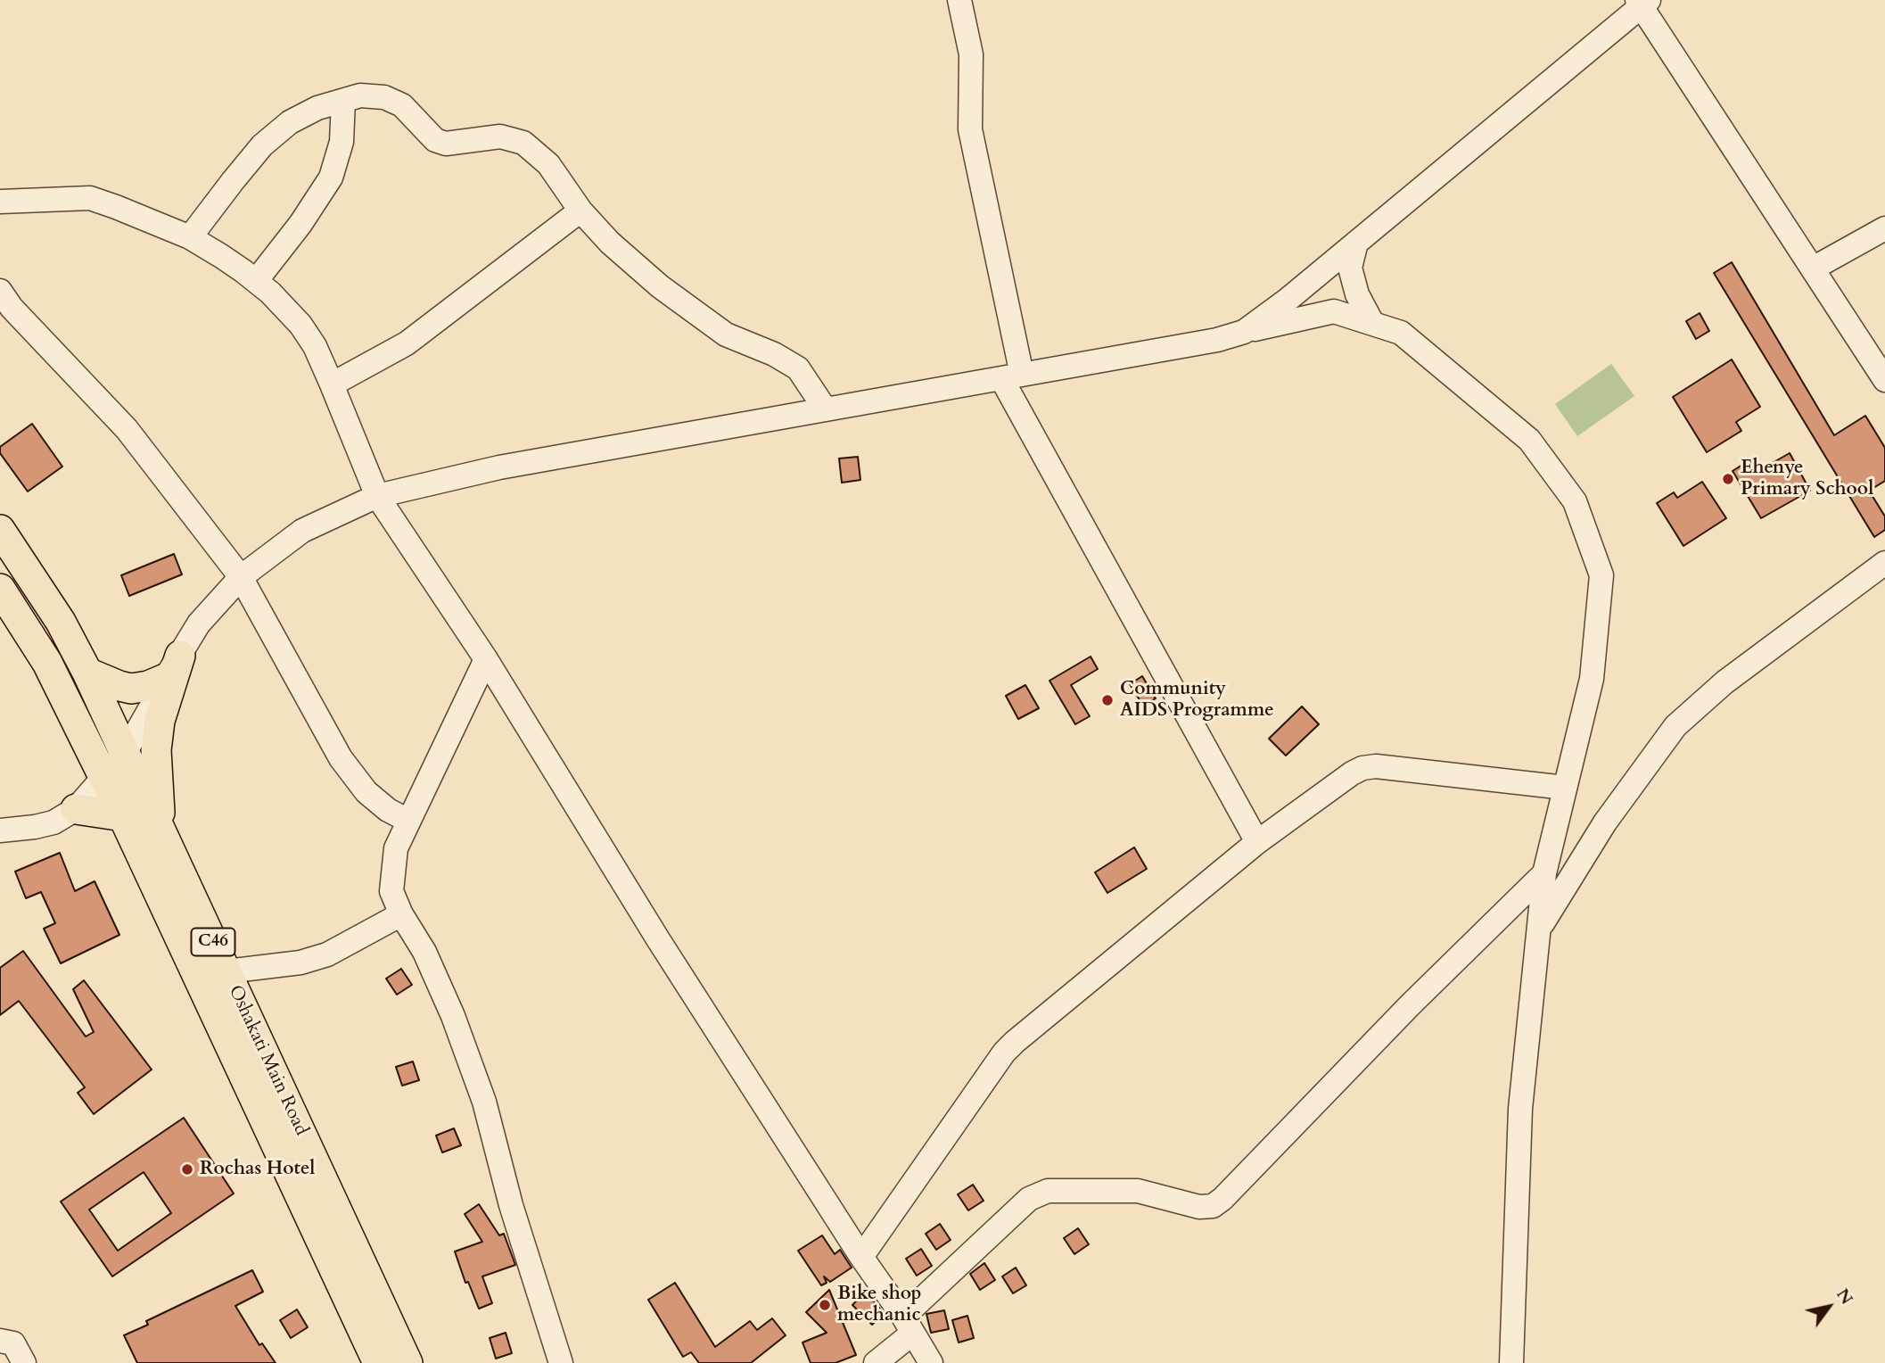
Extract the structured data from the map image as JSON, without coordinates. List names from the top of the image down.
{
  "streets": {
    "main road": ["C46", "Oshakati Main Road"]
  },
  "places": [
    "Ehenye Primary School",
    "Community AIDS Programme",
    "Rochas Hotel",
    "Bike shop mechanic"
  ],
  "north": "top right"
}
